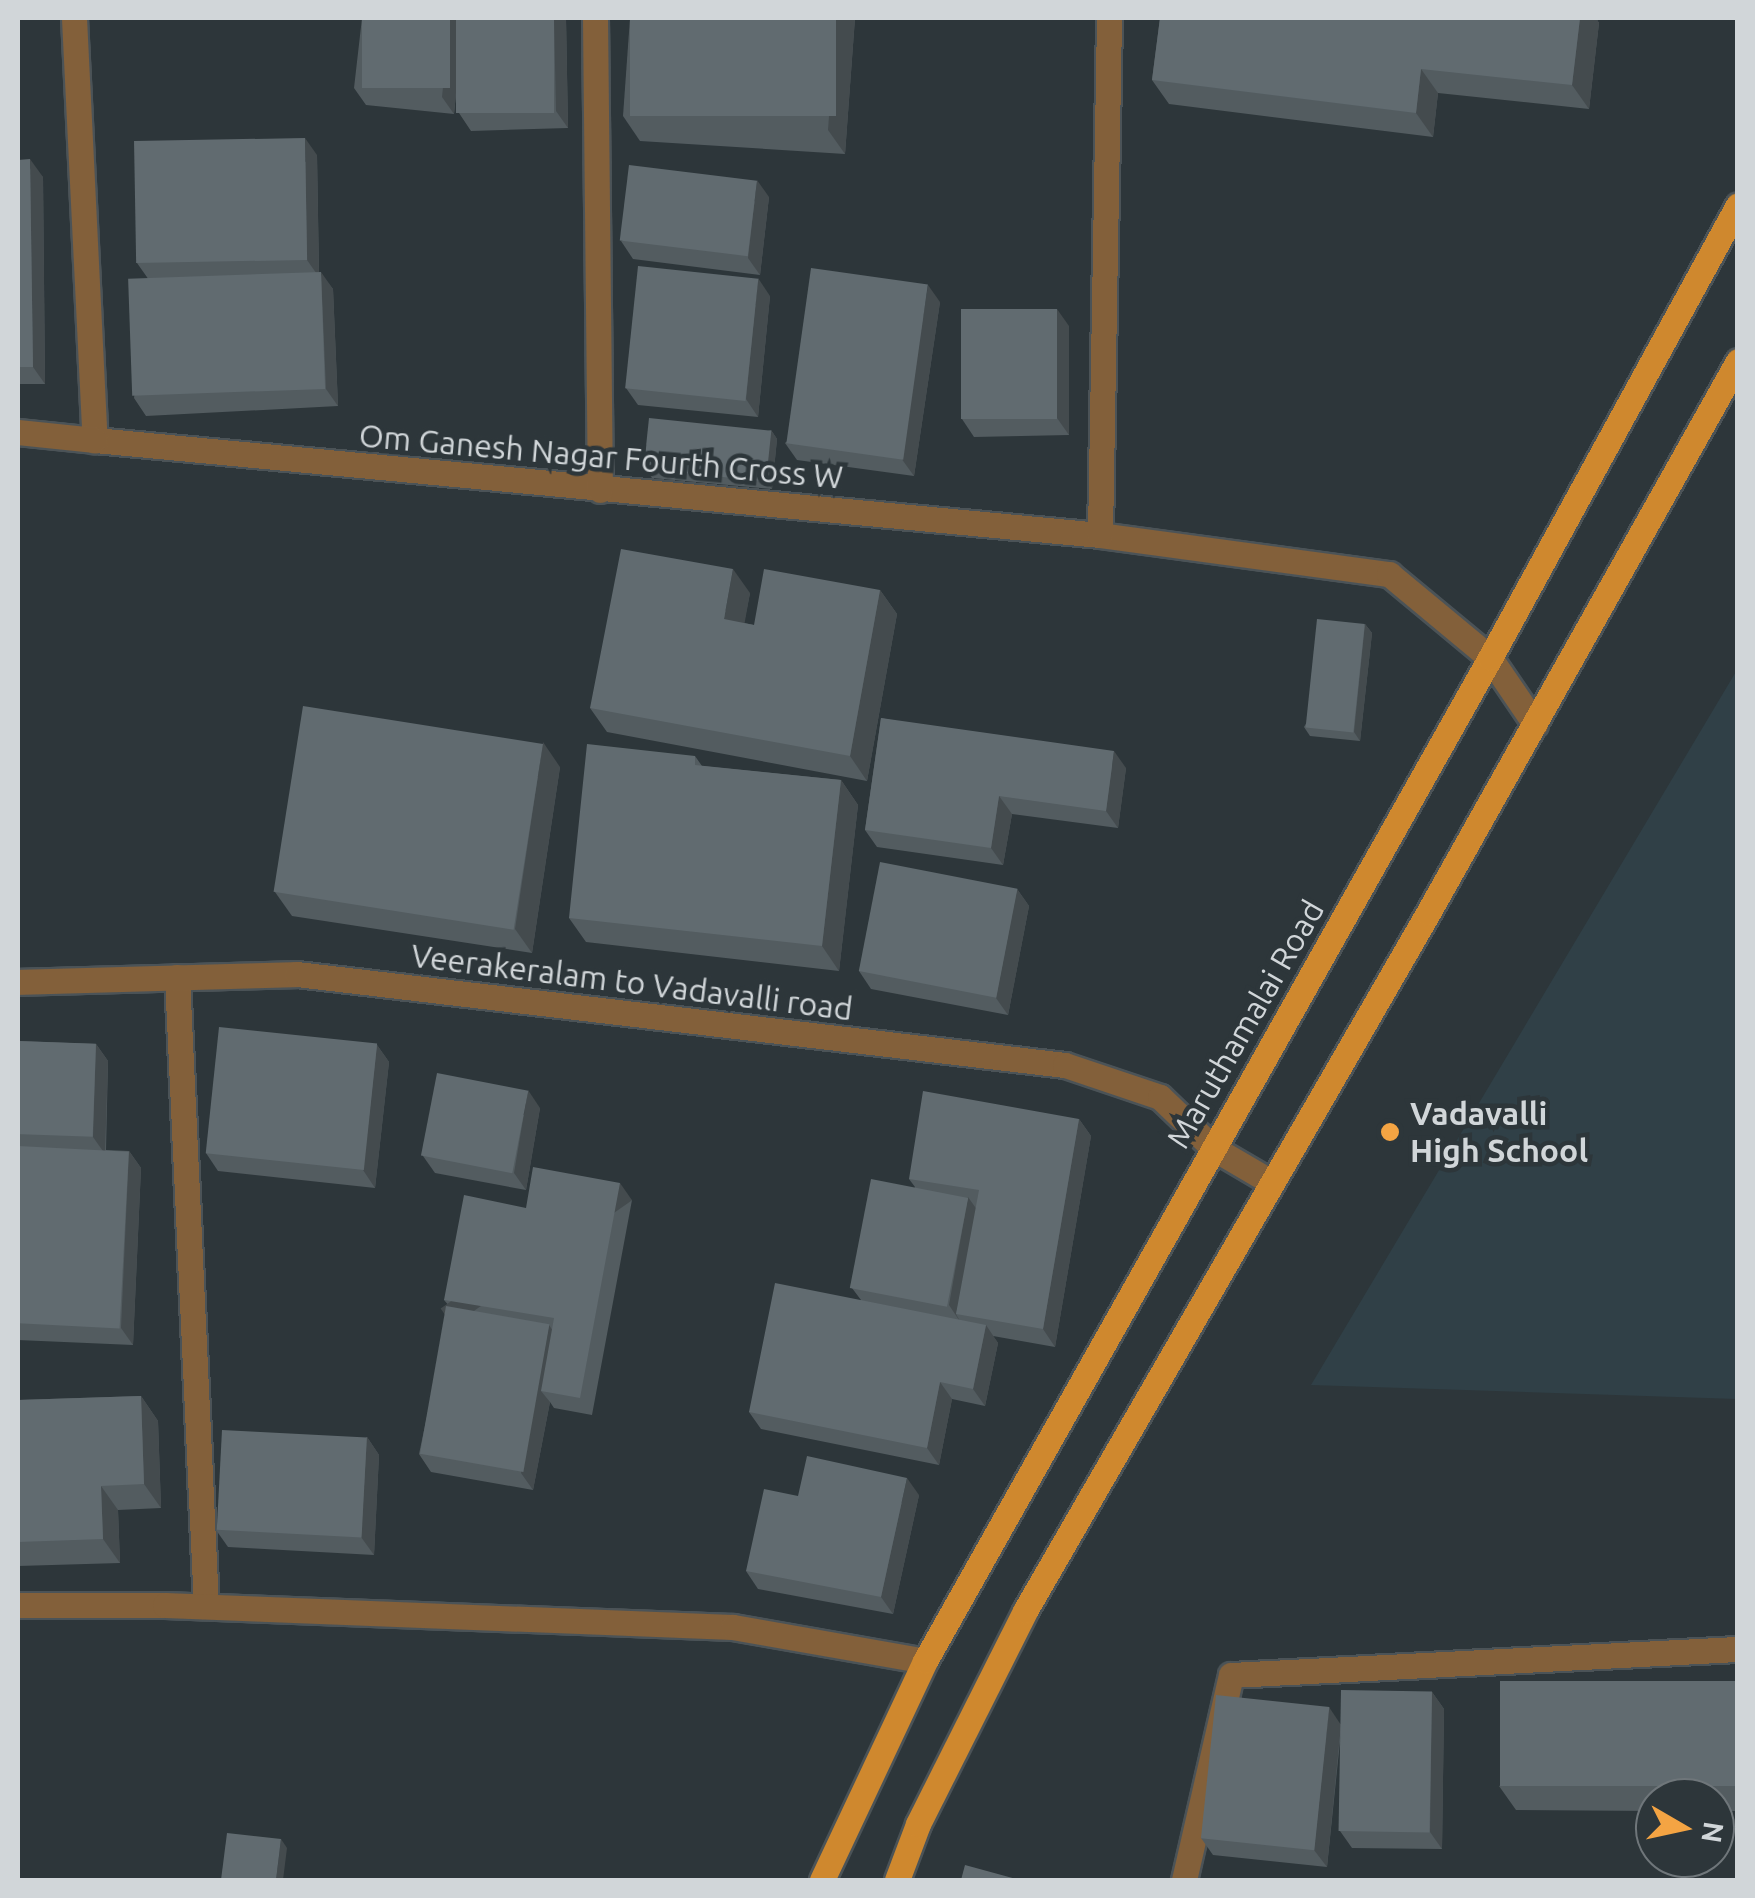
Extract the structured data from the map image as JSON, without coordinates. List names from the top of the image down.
{
  "streets": {
    "main road": ["Maruthamalai Road"],
    "street": ["Om Ganesh Nagar Fourth Cross W", "Veerakeralam to Vadavalli road"]
  },
  "crossings": [
    ["Om Ganesh Nagar Fourth Cross W", "Maruthamalai Road"],
    ["Veerakeralam to Vadavalli road", "Maruthamalai Road"]
  ],
  "places": ["Vadavalli High School"],
  "north": "right"
}
